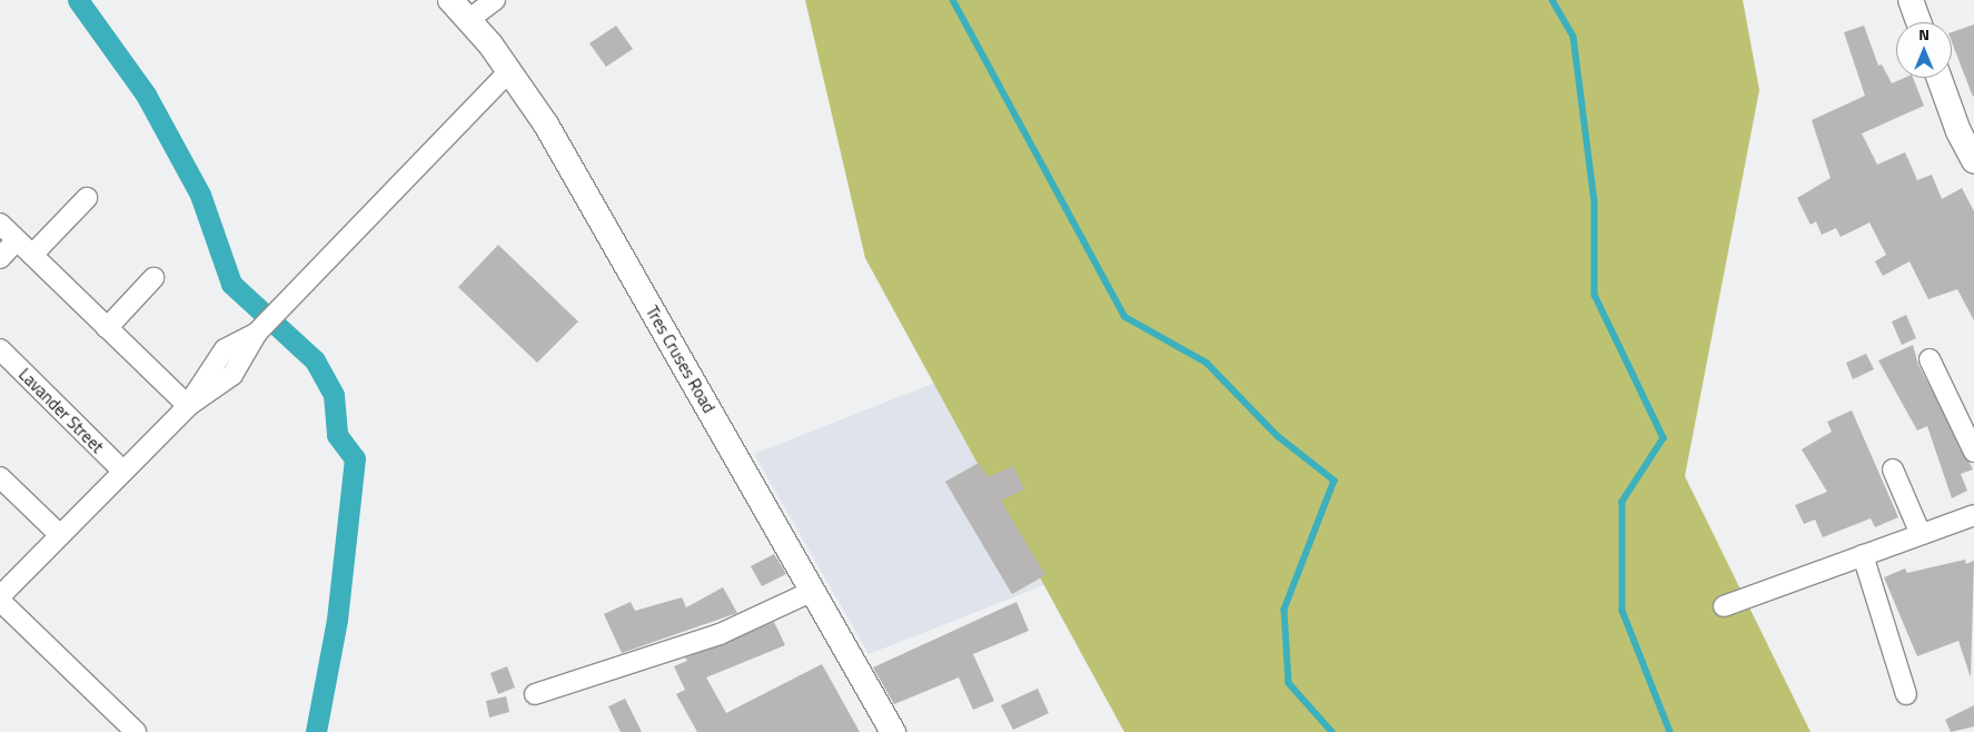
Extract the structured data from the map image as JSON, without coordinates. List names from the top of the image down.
{
  "streets": {
    "main road": ["Tres Cruses Road"],
    "street": ["Lavander Street"]
  },
  "north": "top"
}
